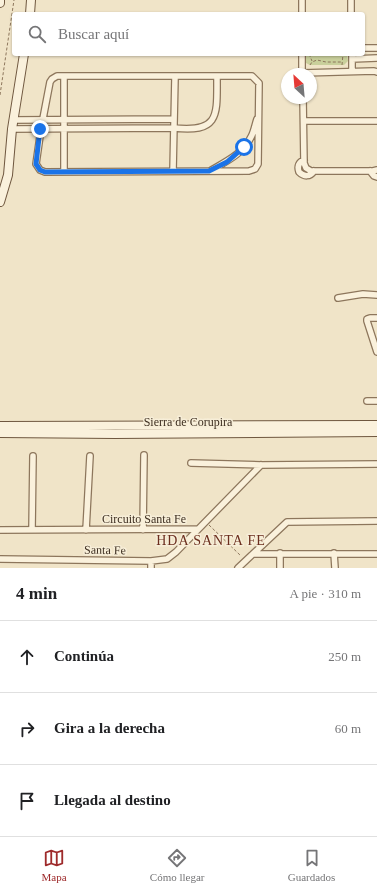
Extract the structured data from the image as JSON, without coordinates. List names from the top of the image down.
{
  "streets": {
    "street": ["Sierra de Corupira", "Circuito Santa Fe", "Santa Fe"]
  },
  "crossings": [
    ["Circuito Santa Fe", "Santa Fe"]
  ],
  "districts": ["HDA SANTA FE"],
  "north": "top left",
  "page": {
    "search": "Buscar aquí",
    "heading": ["4 min", "A pie · 310 m"],
    "list": [
      ["Continúa", "250 m"],
      ["Gira a la derecha", "60 m"],
      "Llegada al destino"
    ],
    "nav": ["Mapa", "Cómo llegar", "Guardados"]
  }
}
